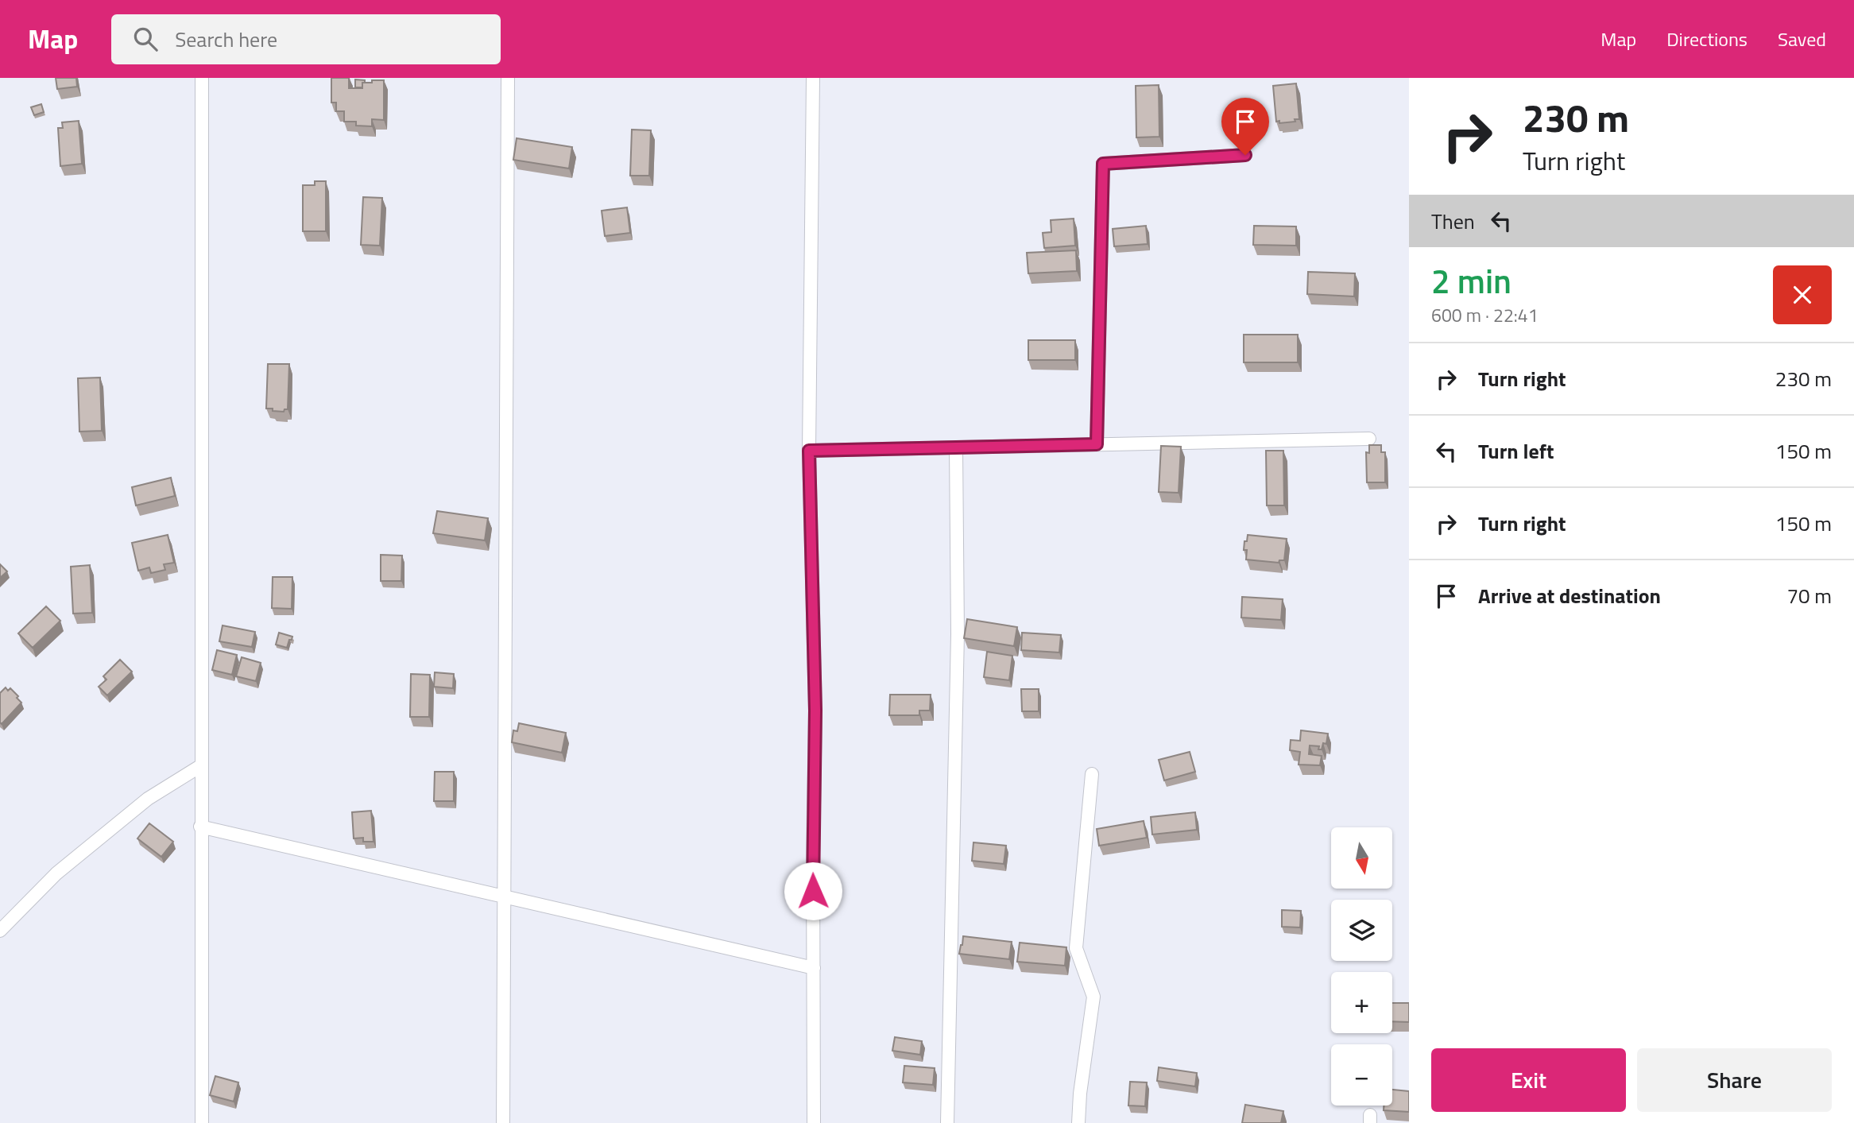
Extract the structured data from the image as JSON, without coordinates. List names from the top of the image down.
{
  "north": "bottom",
  "page": {
    "header": "Map",
    "search": "Search here",
    "nav": ["Map", "Directions", "Saved"],
    "turn": ["230 m", "Turn right"],
    "then": "Then",
    "heading": ["2 min", "600 m · 22:41"],
    "list": [
      {
        "name": "Turn right",
        "value": "230 m"
      },
      {
        "name": "Turn left",
        "value": "150 m"
      },
      {
        "name": "Turn right",
        "value": "150 m"
      },
      {
        "name": "Arrive at destination",
        "value": "70 m"
      }
    ],
    "map_buttons": ["+", "−"],
    "buttons": ["Exit", "Share"]
  }
}
